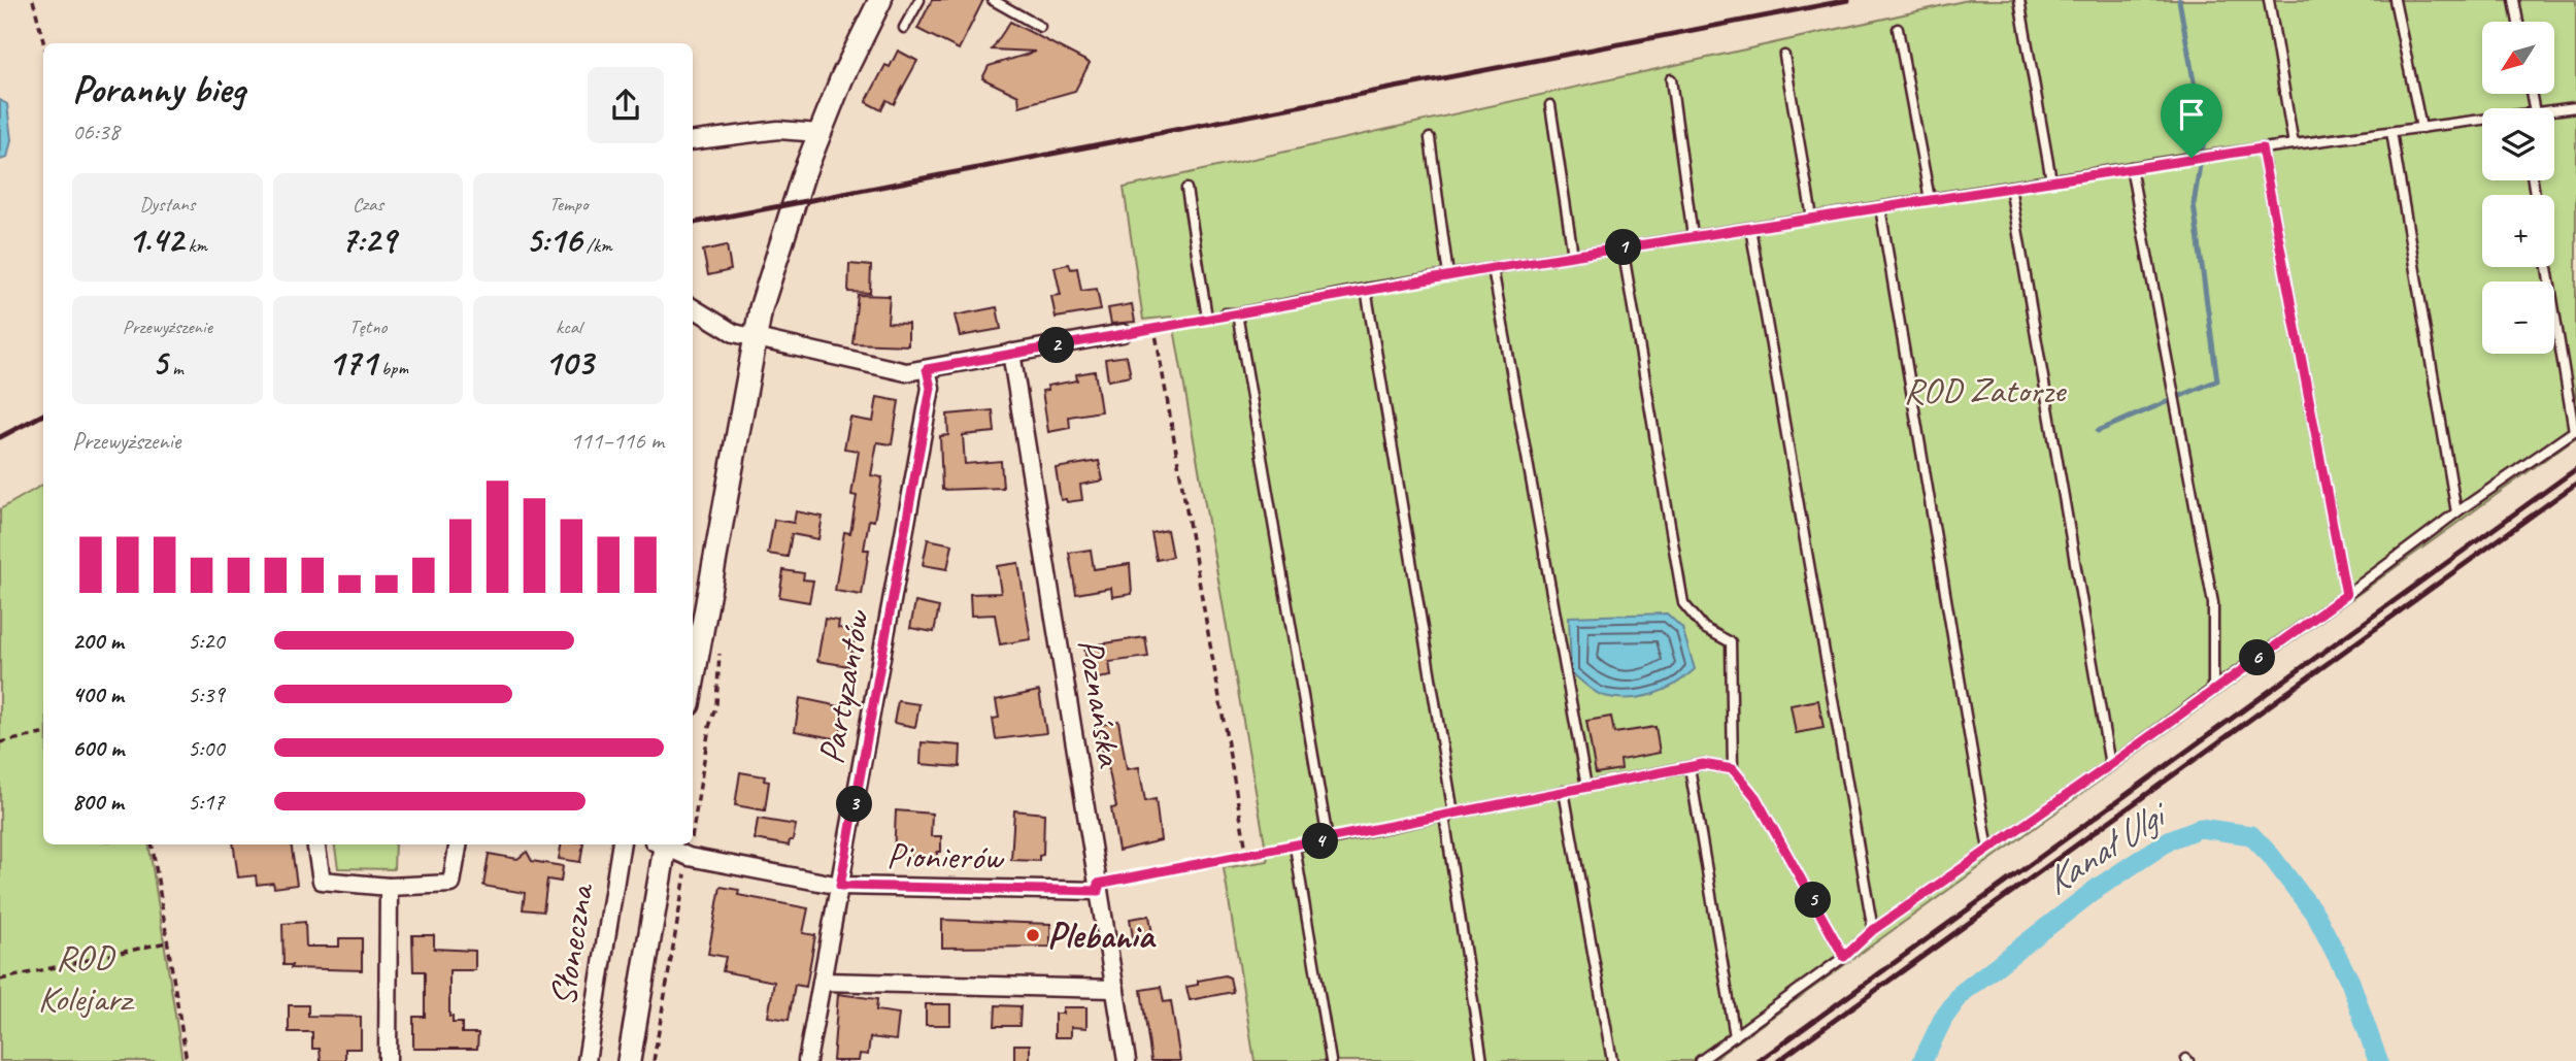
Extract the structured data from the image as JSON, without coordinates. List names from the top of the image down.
{
  "streets": {
    "street": [
      "Partyzantów",
      "Poznańska",
      "Pionierów",
      "Słoneczna"
    ]
  },
  "crossings": [
    ["Partyzantów", "Pionierów"],
    ["Poznańska", "Pionierów"]
  ],
  "water": ["Kanał Ulgi"],
  "parks": ["ROD Zatorze", "ROD Kolejarz"],
  "places": ["Plebania"],
  "north": "bottom left",
  "page": {
    "map_buttons": ["+", "−"],
    "heading": ["Poranny bieg", "06:38"],
    "stats": [
      ["Dystans", "1.42 km"],
      ["Czas", "7:29"],
      ["Tempo", "5:16 /km"],
      ["Przewyższenie", "5 m"],
      ["Tętno", "171 bpm"],
      ["kcal", "103"]
    ],
    "pins": [
      "1",
      "2",
      "6",
      "3",
      "4",
      "5"
    ],
    "chart": ["Przewyższenie", "111–116 m"],
    "list": [
      {
        "name": "200 m",
        "note": "5:20"
      },
      {
        "name": "400 m",
        "note": "5:39"
      },
      {
        "name": "600 m",
        "note": "5:00"
      },
      {
        "name": "800 m",
        "note": "5:17"
      }
    ]
  }
}
